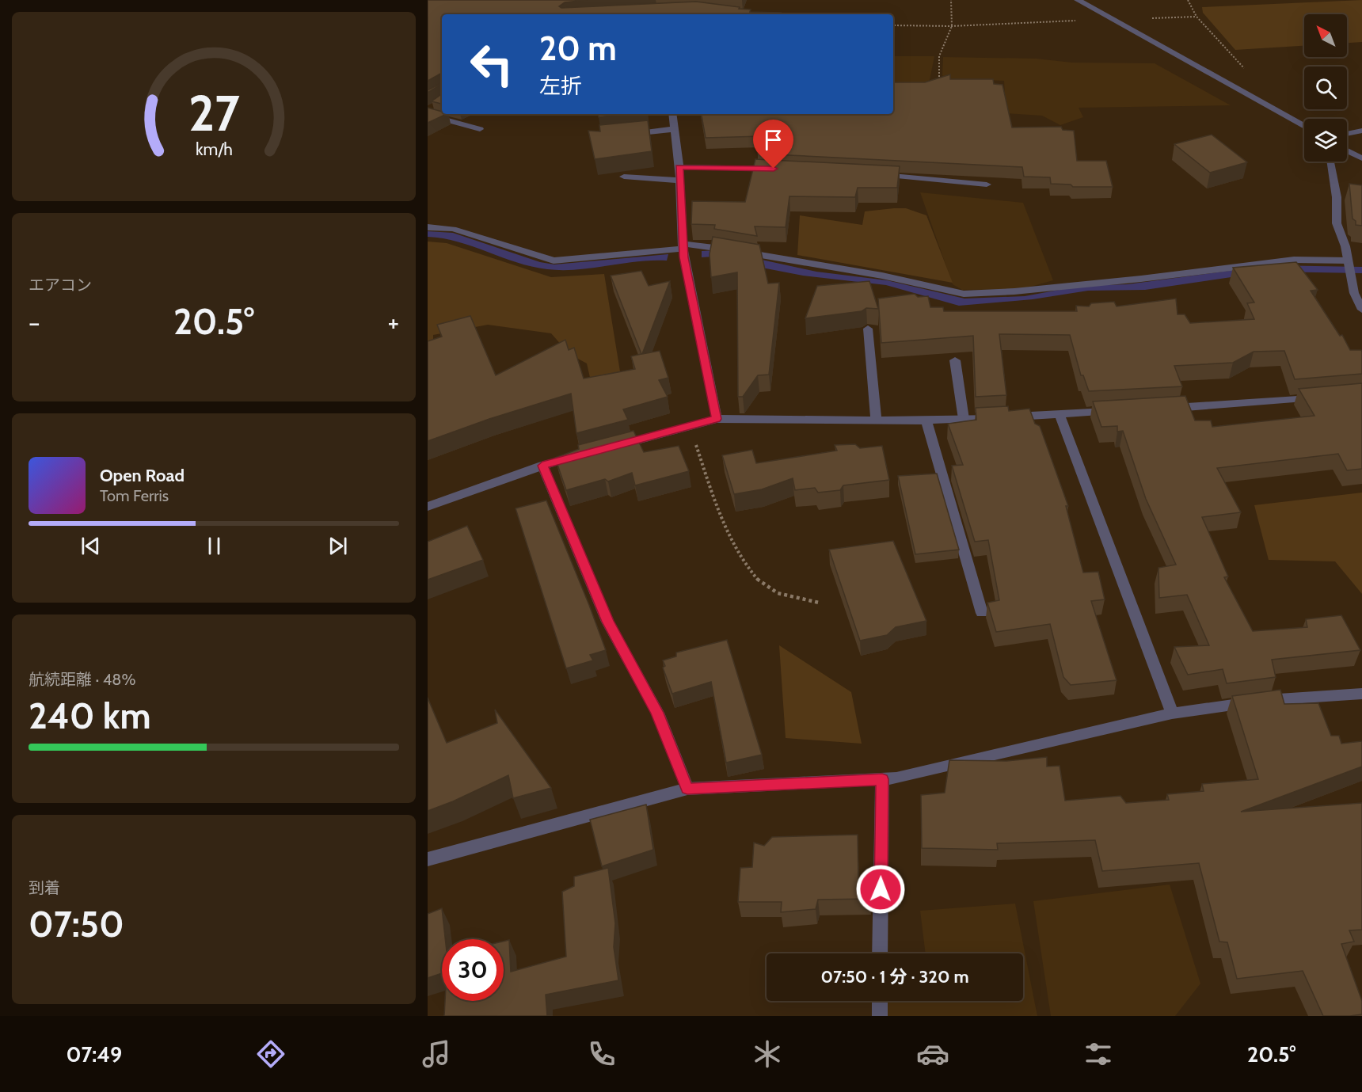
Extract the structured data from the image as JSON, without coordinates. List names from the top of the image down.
{
  "north": "top left",
  "page": {
    "turn": ["20 m", "左折"],
    "tile": [
      "エアコン",
      ["航続距離 · 48%", "240 km"],
      ["到着", "07:50"]
    ],
    "heat": ["−", "20.5°", "+"],
    "song": ["Open Road", "Tom Ferris"],
    "limit": "30",
    "trip": "07:50 · 1 分 · 320 m",
    "tabs": ["07:49", "20.5°"],
    "gauge": ["27", "km/h"]
  }
}
